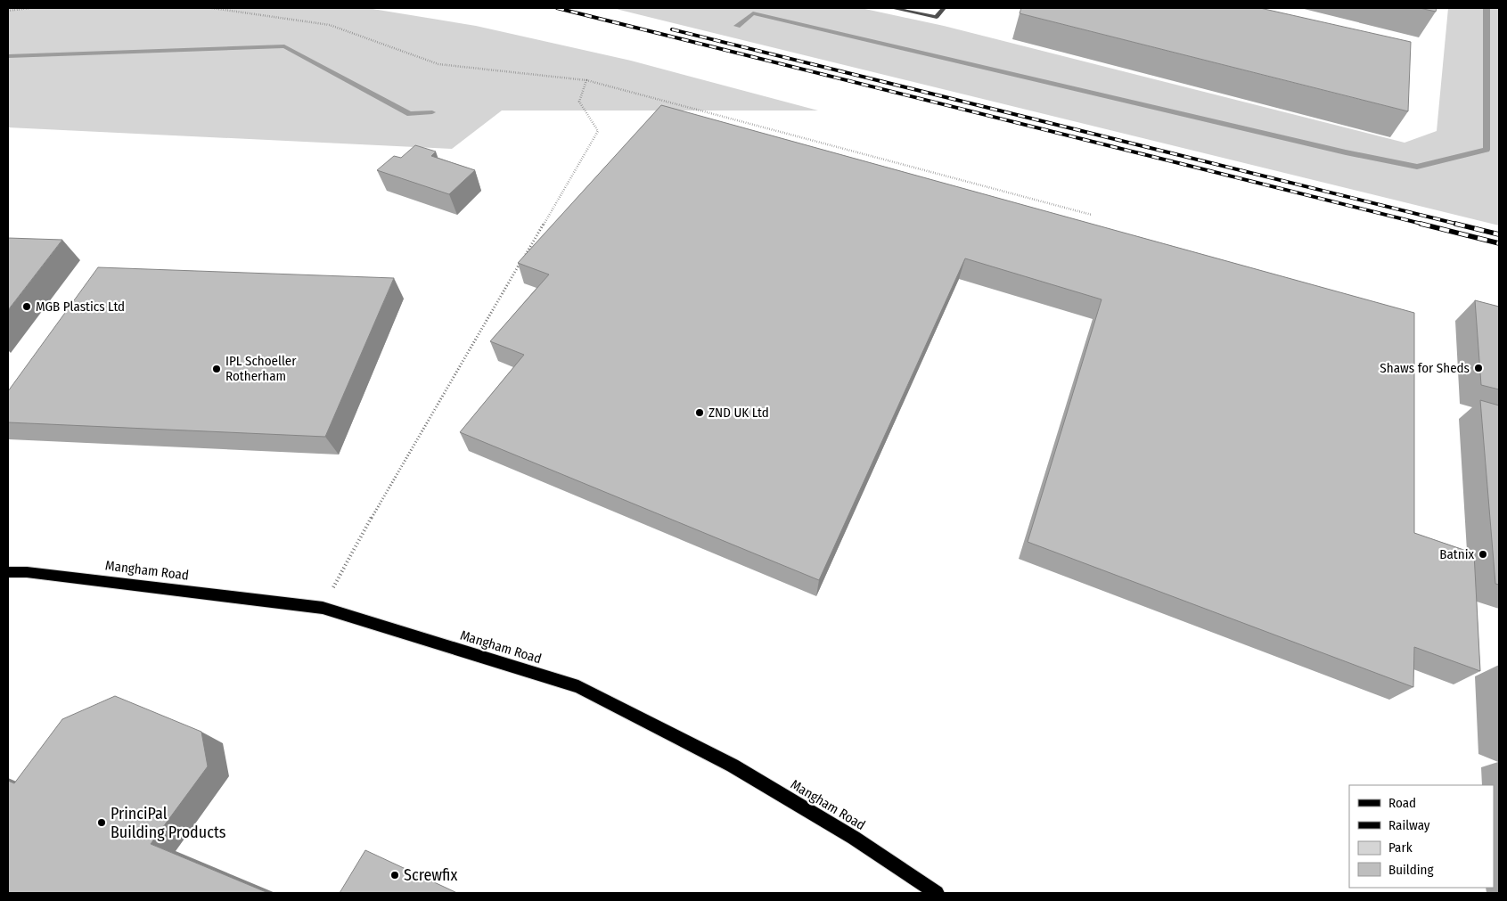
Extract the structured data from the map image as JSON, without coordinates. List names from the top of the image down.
{
  "streets": {
    "main road": ["Mangham Road"]
  },
  "places": [
    "MGB Plastics Ltd",
    "Shaws for Sheds",
    "IPL Schoeller Rotherham",
    "ZND UK Ltd",
    "Batnix",
    "PrinciPal Building Products",
    "Screwfix"
  ],
  "legend": [
    "Road",
    "Railway",
    "Park",
    "Building"
  ]
}
